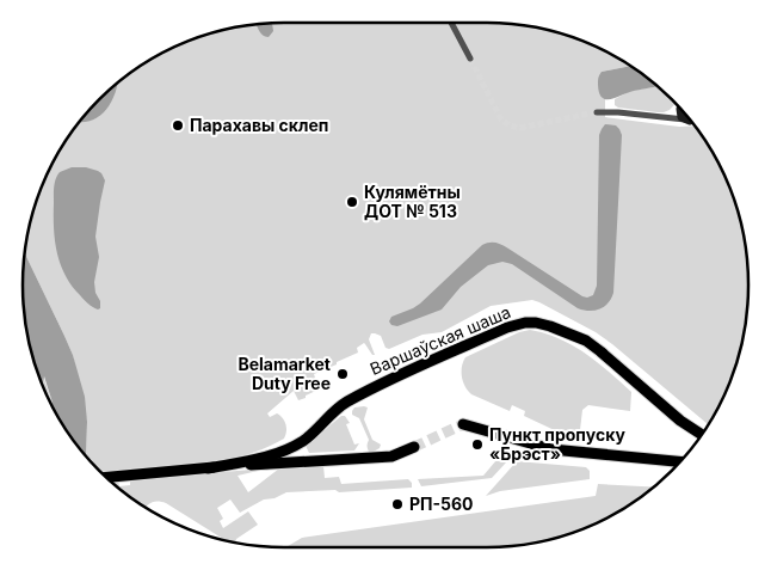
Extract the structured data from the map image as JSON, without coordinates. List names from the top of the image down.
{
  "streets": {
    "highway": ["Варшаўская шаша"]
  },
  "places": [
    "Парахавы склеп",
    "Кулямётны ДОТ № 513",
    "Belamarket Duty Free",
    "Пункт пропуску «Брэст»",
    "РП-560"
  ]
}
